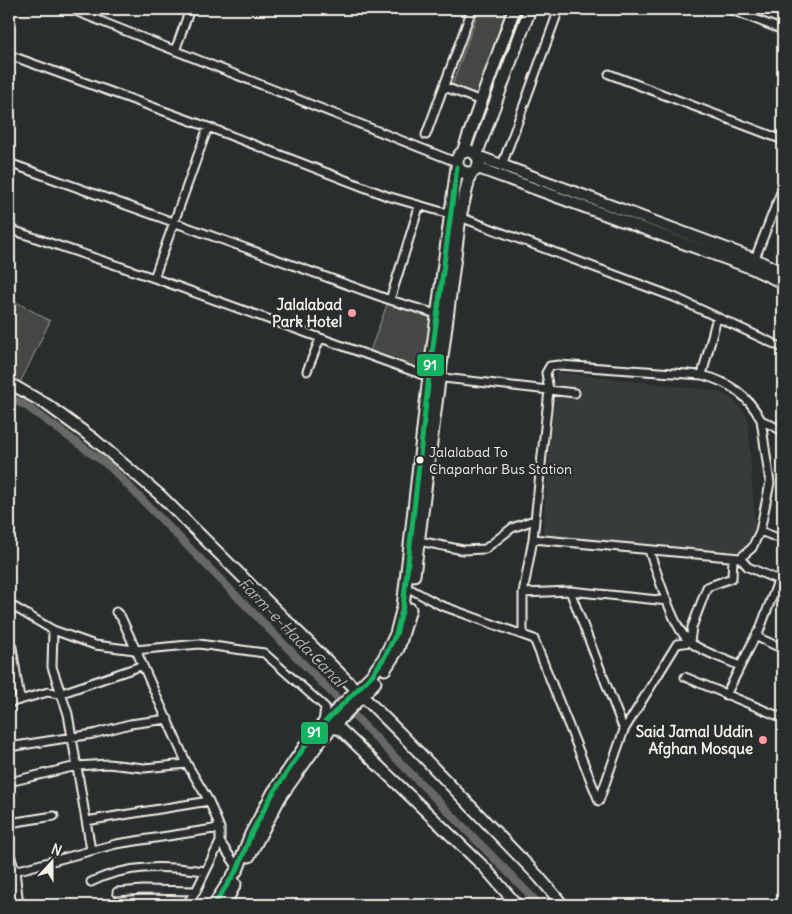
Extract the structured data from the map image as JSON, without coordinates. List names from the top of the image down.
{
  "water": ["Farm-e-Hada Canal"],
  "places": ["Jalalabad Park Hotel", "Jalalabad To Chaparhar Bus Station", "Said Jamal Uddin Afghan Mosque"],
  "lines": ["transit line 91"],
  "north": "top"
}
